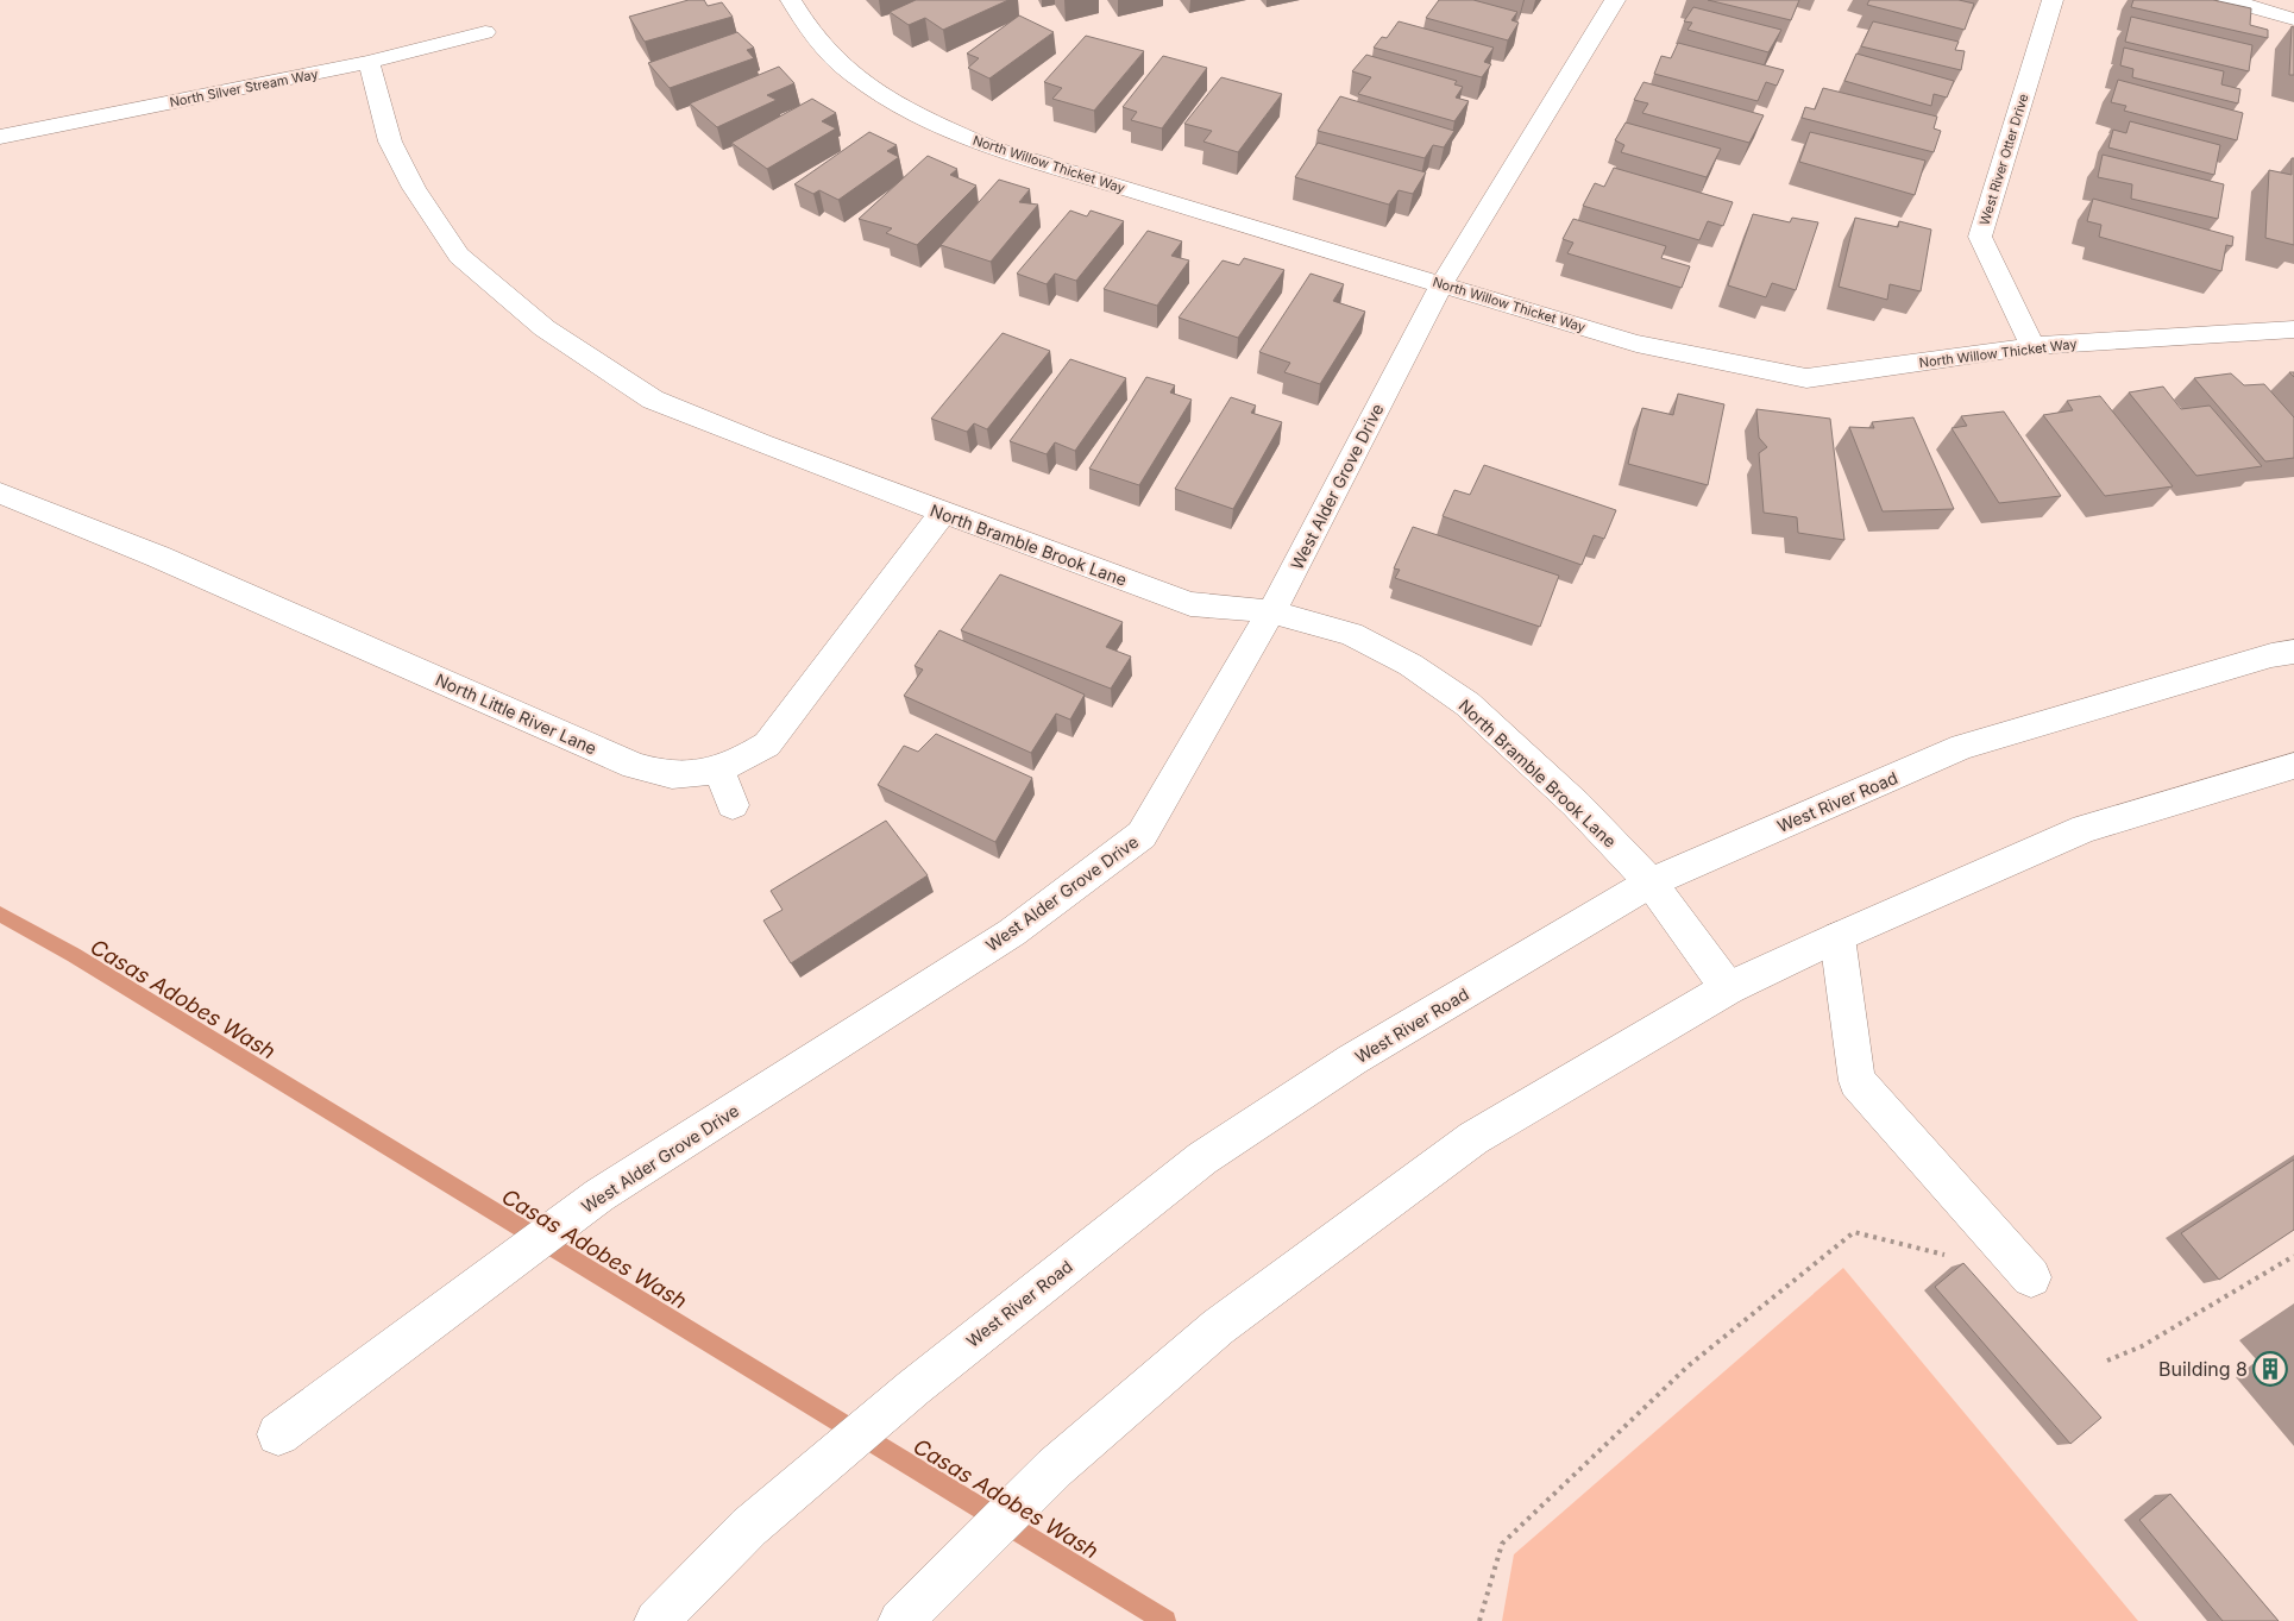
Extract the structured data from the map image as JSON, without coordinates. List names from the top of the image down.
{
  "streets": {
    "street": [
      "North Silver Stream Way",
      "West River Otter Drive",
      "North Willow Thicket Way",
      "West Alder Grove Drive",
      "North Bramble Brook Lane",
      "North Little River Lane",
      "West River Road"
    ]
  },
  "crossings": [
    ["North Silver Stream Way", "North Bramble Brook Lane"],
    ["West River Otter Drive", "North Willow Thicket Way"],
    ["North Willow Thicket Way", "West Alder Grove Drive"],
    ["West Alder Grove Drive", "North Bramble Brook Lane"],
    ["North Bramble Brook Lane", "North Little River Lane"],
    ["North Bramble Brook Lane", "West River Road"]
  ],
  "water": ["Casas Adobes Wash"],
  "places": {
    "building": ["Building 8"]
  }
}
